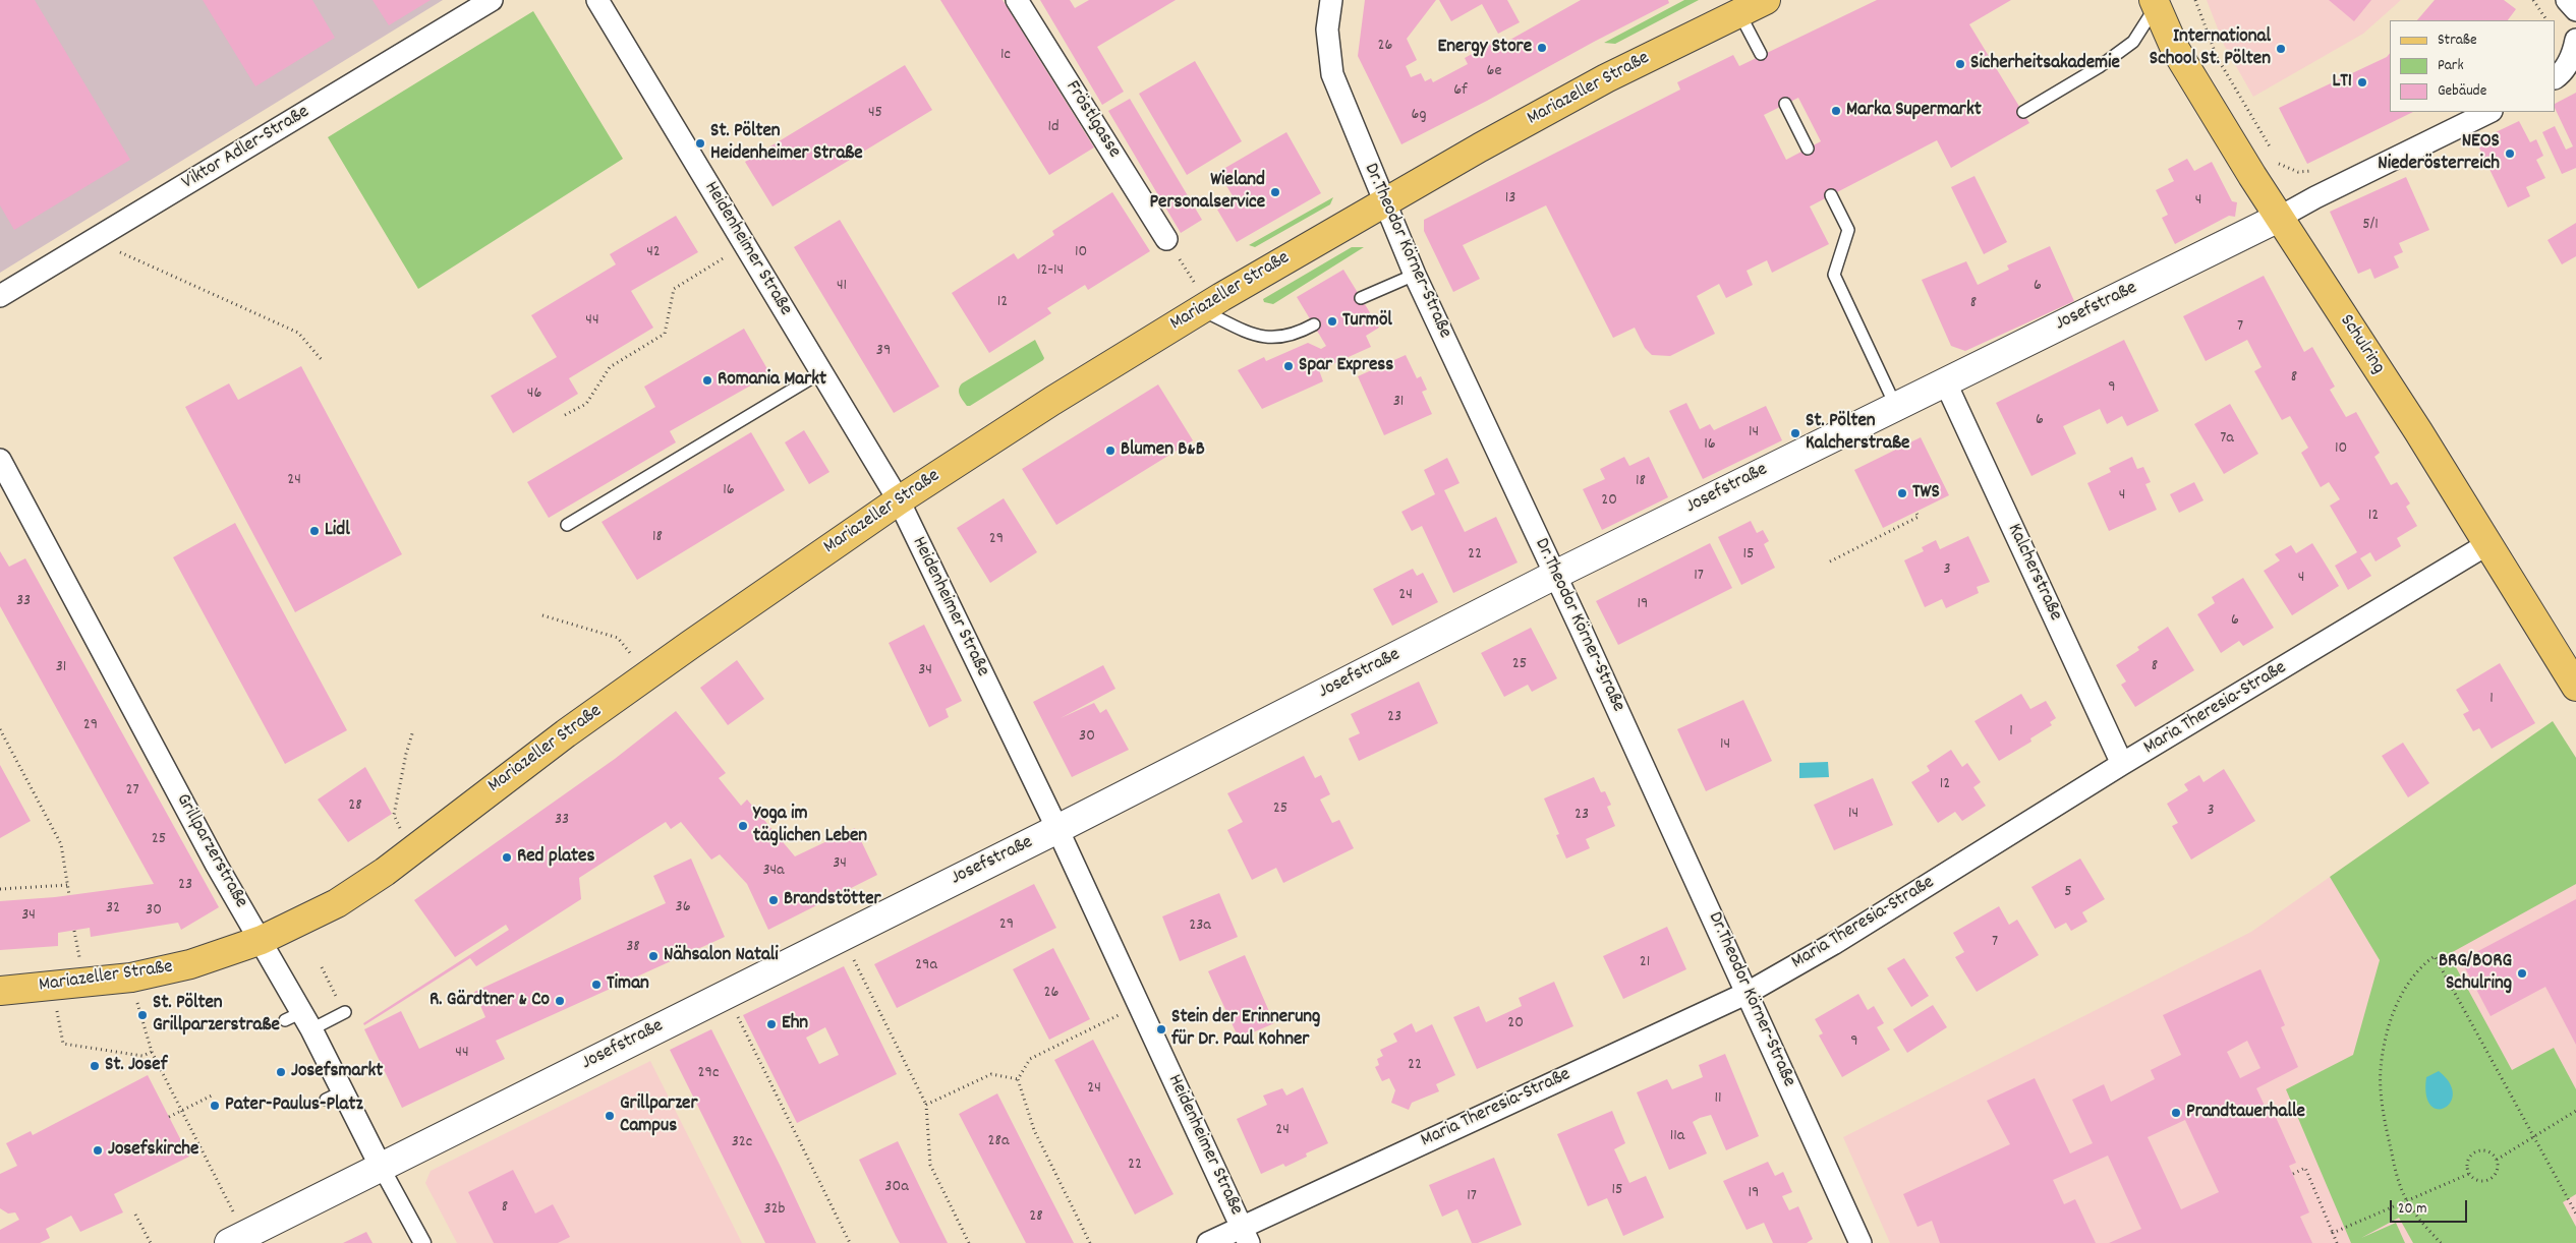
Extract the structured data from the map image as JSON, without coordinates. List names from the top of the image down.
{
  "streets": {
    "main road": ["Mariazeller Straße", "Schulring"],
    "street": [
      "Fröstlgasse",
      "Viktor Adler-Straße",
      "Heidenheimer Straße",
      "Dr.Theodor Körner-Straße",
      "Josefstraße",
      "Kalcherstraße",
      "Maria Theresia-Straße",
      "Grillparzerstraße"
    ]
  },
  "crossings": [
    ["Mariazeller Straße", "Heidenheimer Straße"],
    ["Mariazeller Straße", "Dr.Theodor Körner-Straße"],
    ["Mariazeller Straße", "Grillparzerstraße"],
    ["Heidenheimer Straße", "Josefstraße"],
    ["Heidenheimer Straße", "Maria Theresia-Straße"],
    ["Dr.Theodor Körner-Straße", "Josefstraße"],
    ["Dr.Theodor Körner-Straße", "Maria Theresia-Straße"],
    ["Josefstraße", "Schulring"],
    ["Josefstraße", "Kalcherstraße"],
    ["Josefstraße", "Grillparzerstraße"],
    ["Schulring", "Maria Theresia-Straße"],
    ["Kalcherstraße", "Maria Theresia-Straße"]
  ],
  "places": [
    "Energy Store",
    "International School St. Pölten",
    "Sicherheitsakademie",
    "LT1",
    "Marka Supermarkt",
    "St. Pölten Heidenheimer Straße",
    "NEOS Niederösterreich",
    "Wieland Personalservice",
    "Turmöl",
    "Spar Express",
    "Romania Markt",
    "St. Pölten Kalcherstraße",
    "Blumen B&B",
    "TWS",
    "Lidl",
    "Yoga im täglichen Leben",
    "Red plates",
    "Brandstötter",
    "Nähsalon Natali",
    "BRG/BORG Schulring",
    "Timan",
    "R. Gärdtner & Co",
    "St. Pölten Grillparzerstraße",
    "Ehn",
    "Stein der Erinnerung für Dr. Paul Kohner",
    "St. Josef",
    "Josefsmarkt",
    "Pater-Paulus-Platz",
    "Prandtauerhalle",
    "Grillparzer Campus",
    "Josefskirche"
  ],
  "house_numbers": [
    "26",
    "1c",
    "6e",
    "6f",
    "45",
    "6g",
    "1d",
    "13",
    "4",
    "5/1",
    "42",
    "10",
    "12-14",
    "41",
    "6",
    "12",
    "8",
    "44",
    "7",
    "39",
    "8",
    "9",
    "46",
    "31",
    "6",
    "14",
    "7a",
    "16",
    "10",
    "24",
    "18",
    "16",
    "4",
    "20",
    "12",
    "18",
    "29",
    "22",
    "15",
    "3",
    "17",
    "4",
    "24",
    "33",
    "19",
    "6",
    "25",
    "8",
    "31",
    "34",
    "1",
    "23",
    "29",
    "1",
    "30",
    "14",
    "12",
    "27",
    "28",
    "25",
    "3",
    "14",
    "23",
    "33",
    "25",
    "34",
    "34a",
    "23",
    "5",
    "36",
    "32",
    "30",
    "34",
    "29",
    "23a",
    "7",
    "38",
    "21",
    "29a",
    "26",
    "20",
    "9",
    "44",
    "22",
    "29c",
    "24",
    "11",
    "24",
    "11a",
    "28a",
    "32c",
    "22",
    "30a",
    "15",
    "19",
    "17",
    "8",
    "32b",
    "28"
  ],
  "legend": ["Straße", "Park", "Gebäude"],
  "scale_bar": "20 m"
}
